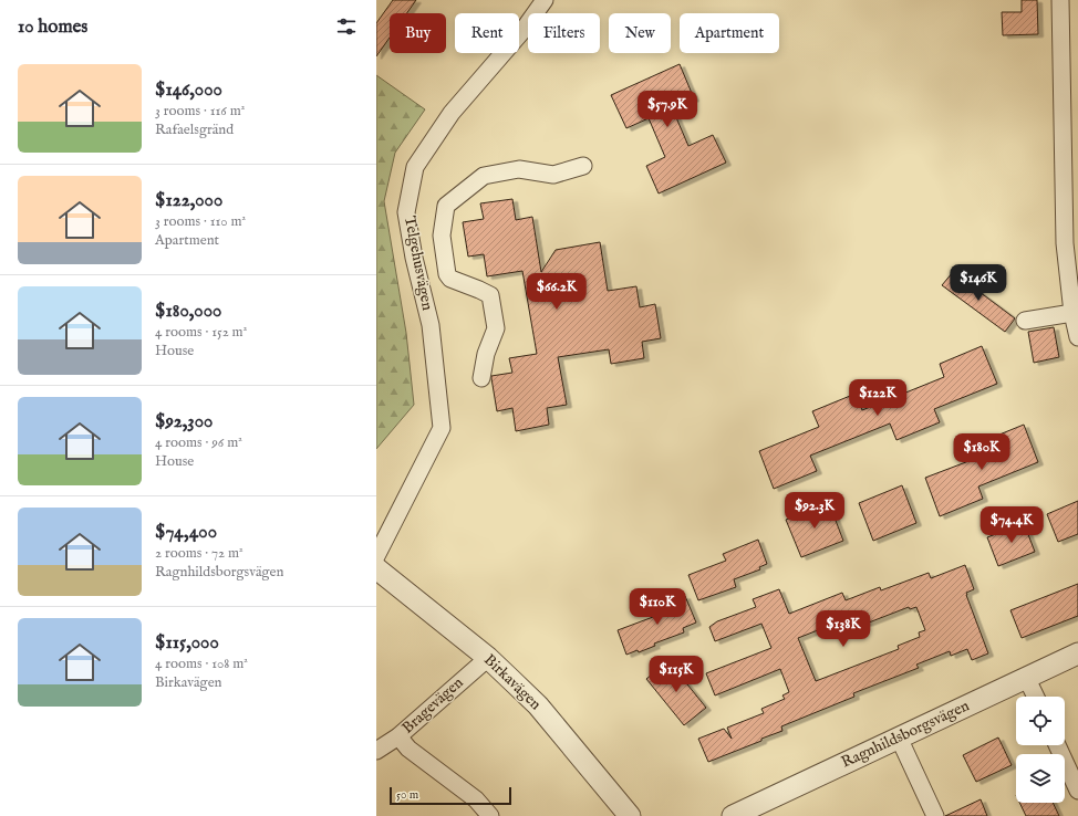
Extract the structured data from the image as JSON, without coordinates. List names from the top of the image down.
{
  "streets": {
    "street": [
      "Telgehusvägen",
      "Birkavägen",
      "Bragevägen",
      "Ragnhildsborgsvägen"
    ]
  },
  "crossings": [
    ["Birkavägen", "Bragevägen"]
  ],
  "scale_bar": "50 m",
  "page": {
    "heading": "10 homes",
    "chip": [
      "Buy",
      "Rent",
      "Filters",
      "New",
      "Apartment"
    ],
    "list": [
      {
        "name": "$146,000",
        "note": "3 rooms · 116 m² · Rafaelsgränd"
      },
      {
        "name": "$122,000",
        "note": "3 rooms · 110 m² · Apartment"
      },
      {
        "name": "$180,000",
        "note": "4 rooms · 152 m² · House"
      },
      {
        "name": "$92,300",
        "note": "4 rooms · 96 m² · House"
      },
      {
        "name": "$74,400",
        "note": "2 rooms · 72 m² · Ragnhildsborgsvägen"
      },
      {
        "name": "$115,000",
        "note": "4 rooms · 108 m² · Birkavägen"
      }
    ],
    "price": [
      "$57.9K",
      "$146K",
      "$66.2K",
      "$122K",
      "$180K",
      "$92.3K",
      "$74.4K",
      "$110K",
      "$138K",
      "$115K"
    ],
    "scale": "50 m"
  }
}
